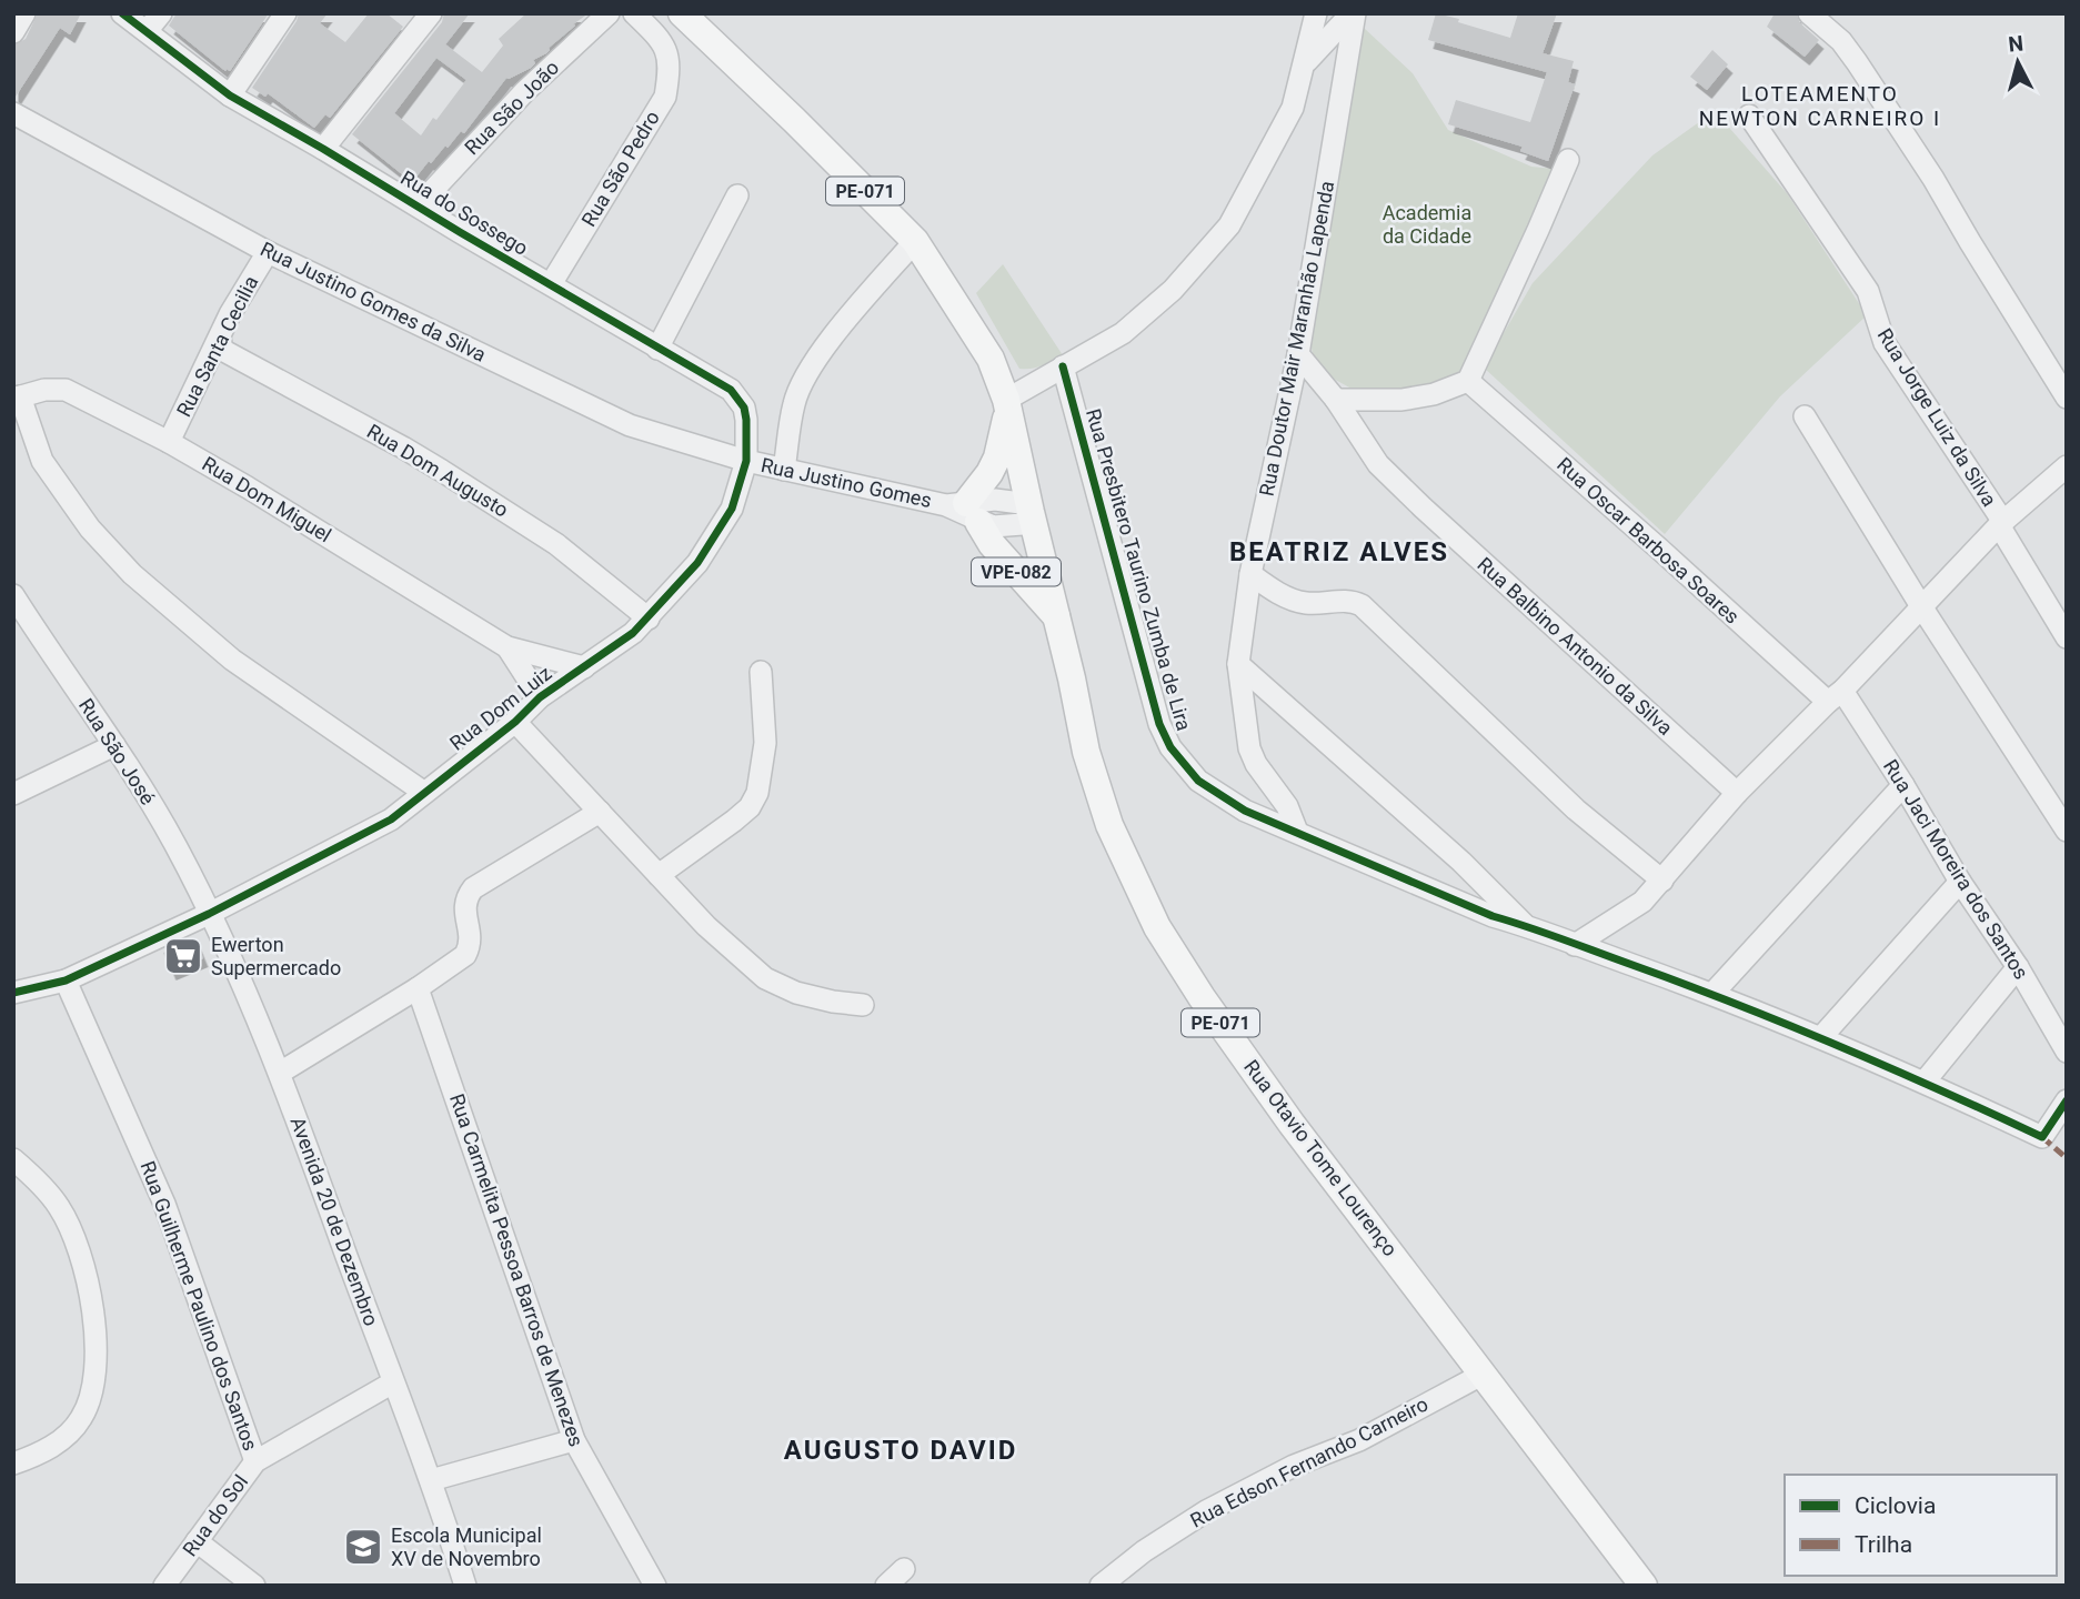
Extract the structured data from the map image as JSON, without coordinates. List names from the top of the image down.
{
  "streets": {
    "main road": ["PE-071", "VPE-082", "Rua Otavio Tome Lourenço"],
    "street": [
      "Rua São João",
      "Rua São Pedro",
      "Rua do Sossego",
      "Rua Justino Gomes da Silva",
      "Rua Doutor Mair Maranhão Lapenda",
      "Rua Santa Cecilia",
      "Rua Jorge Luiz da Silva",
      "Rua Dom Augusto",
      "Rua Justino Gomes",
      "Rua Dom Miguel",
      "Rua Oscar Barbosa Soares",
      "Rua Presbitero Taurino Zumba de Lira",
      "Rua Balbino Antonio da Silva",
      "Rua Dom Luiz",
      "Rua São José",
      "Rua Jaci Moreira dos Santos",
      "Avenida 20 de Dezembro",
      "Rua Carmelita Pessoa Barros de Menezes",
      "Rua Guilherme Paulino dos Santos",
      "Rua Edson Fernando Carneiro",
      "Rua do Sol"
    ]
  },
  "crossings": [
    ["Rua São João", "Rua do Sossego"],
    ["Rua São Pedro", "Rua do Sossego"],
    ["PE-071", "Rua Otavio Tome Lourenço"],
    ["PE-071", "Rua Edson Fernando Carneiro"],
    ["Rua do Sossego", "Rua Justino Gomes da Silva"],
    ["Rua do Sossego", "Rua Justino Gomes"],
    ["Rua do Sossego", "Rua Dom Luiz"],
    ["Rua Justino Gomes da Silva", "Rua Santa Cecilia"],
    ["Rua Justino Gomes da Silva", "Rua Justino Gomes"],
    ["Rua Justino Gomes da Silva", "Rua Dom Luiz"],
    ["Rua Doutor Mair Maranhão Lapenda", "Rua Presbitero Taurino Zumba de Lira"],
    ["Rua Doutor Mair Maranhão Lapenda", "Rua Balbino Antonio da Silva"],
    ["Rua Santa Cecilia", "Rua Dom Augusto"],
    ["Rua Santa Cecilia", "Rua Dom Miguel"],
    ["Rua Dom Augusto", "Rua Dom Luiz"],
    ["Rua Justino Gomes", "VPE-082"],
    ["Rua Justino Gomes", "Rua Dom Luiz"],
    ["Rua Justino Gomes", "Rua Otavio Tome Lourenço"],
    ["Rua Dom Miguel", "Rua Dom Luiz"],
    ["Rua Oscar Barbosa Soares", "Rua Jaci Moreira dos Santos"],
    ["VPE-082", "Rua Otavio Tome Lourenço"],
    ["Rua Dom Luiz", "Rua São José"],
    ["Rua Dom Luiz", "Avenida 20 de Dezembro"],
    ["Rua Dom Luiz", "Rua Guilherme Paulino dos Santos"],
    ["Rua São José", "Avenida 20 de Dezembro"],
    ["Rua Otavio Tome Lourenço", "Rua Edson Fernando Carneiro"],
    ["Avenida 20 de Dezembro", "Rua do Sol"],
    ["Rua Guilherme Paulino dos Santos", "Rua do Sol"]
  ],
  "districts": ["LOTEAMENTO NEWTON CARNEIRO I", "BEATRIZ ALVES", "AUGUSTO DAVID"],
  "parks": ["Academia da Cidade"],
  "places": {
    "supermarket": ["Ewerton Supermercado"],
    "school or university": ["Escola Municipal XV de Novembro"]
  },
  "legend": ["Ciclovia", "Trilha"],
  "north": "top"
}
